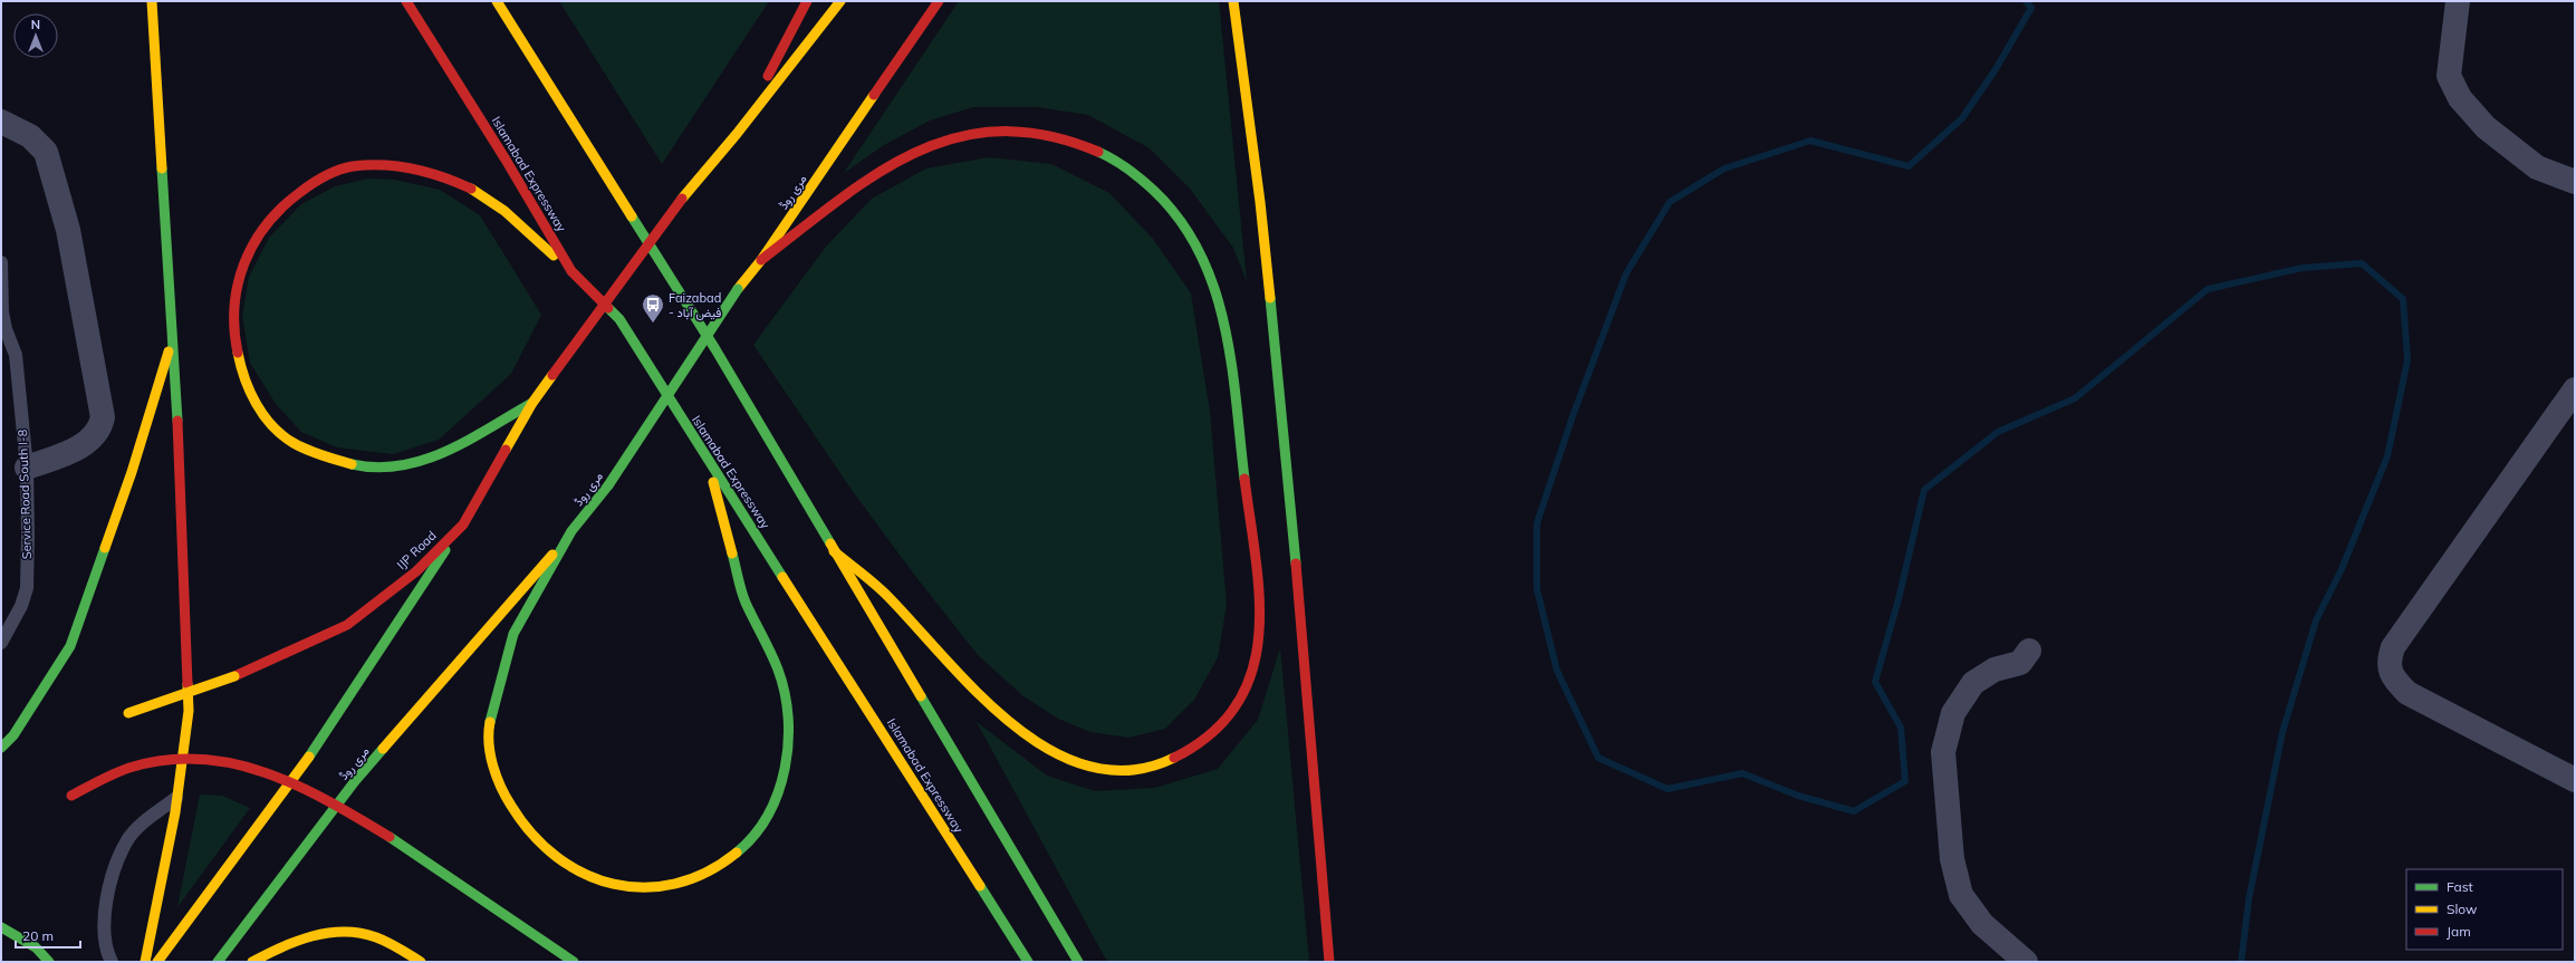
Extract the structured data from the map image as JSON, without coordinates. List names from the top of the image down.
{
  "streets": {
    "main road": ["Islamabad Expressway", "مری روڈ", "IJP Road"],
    "lane": ["Service Road South I-8"]
  },
  "places": {
    "bus stop": ["Faizabad - فیض آباد"]
  },
  "legend": ["Fast", "Slow", "Jam"],
  "scale_bar": "20 m",
  "north": "top"
}
